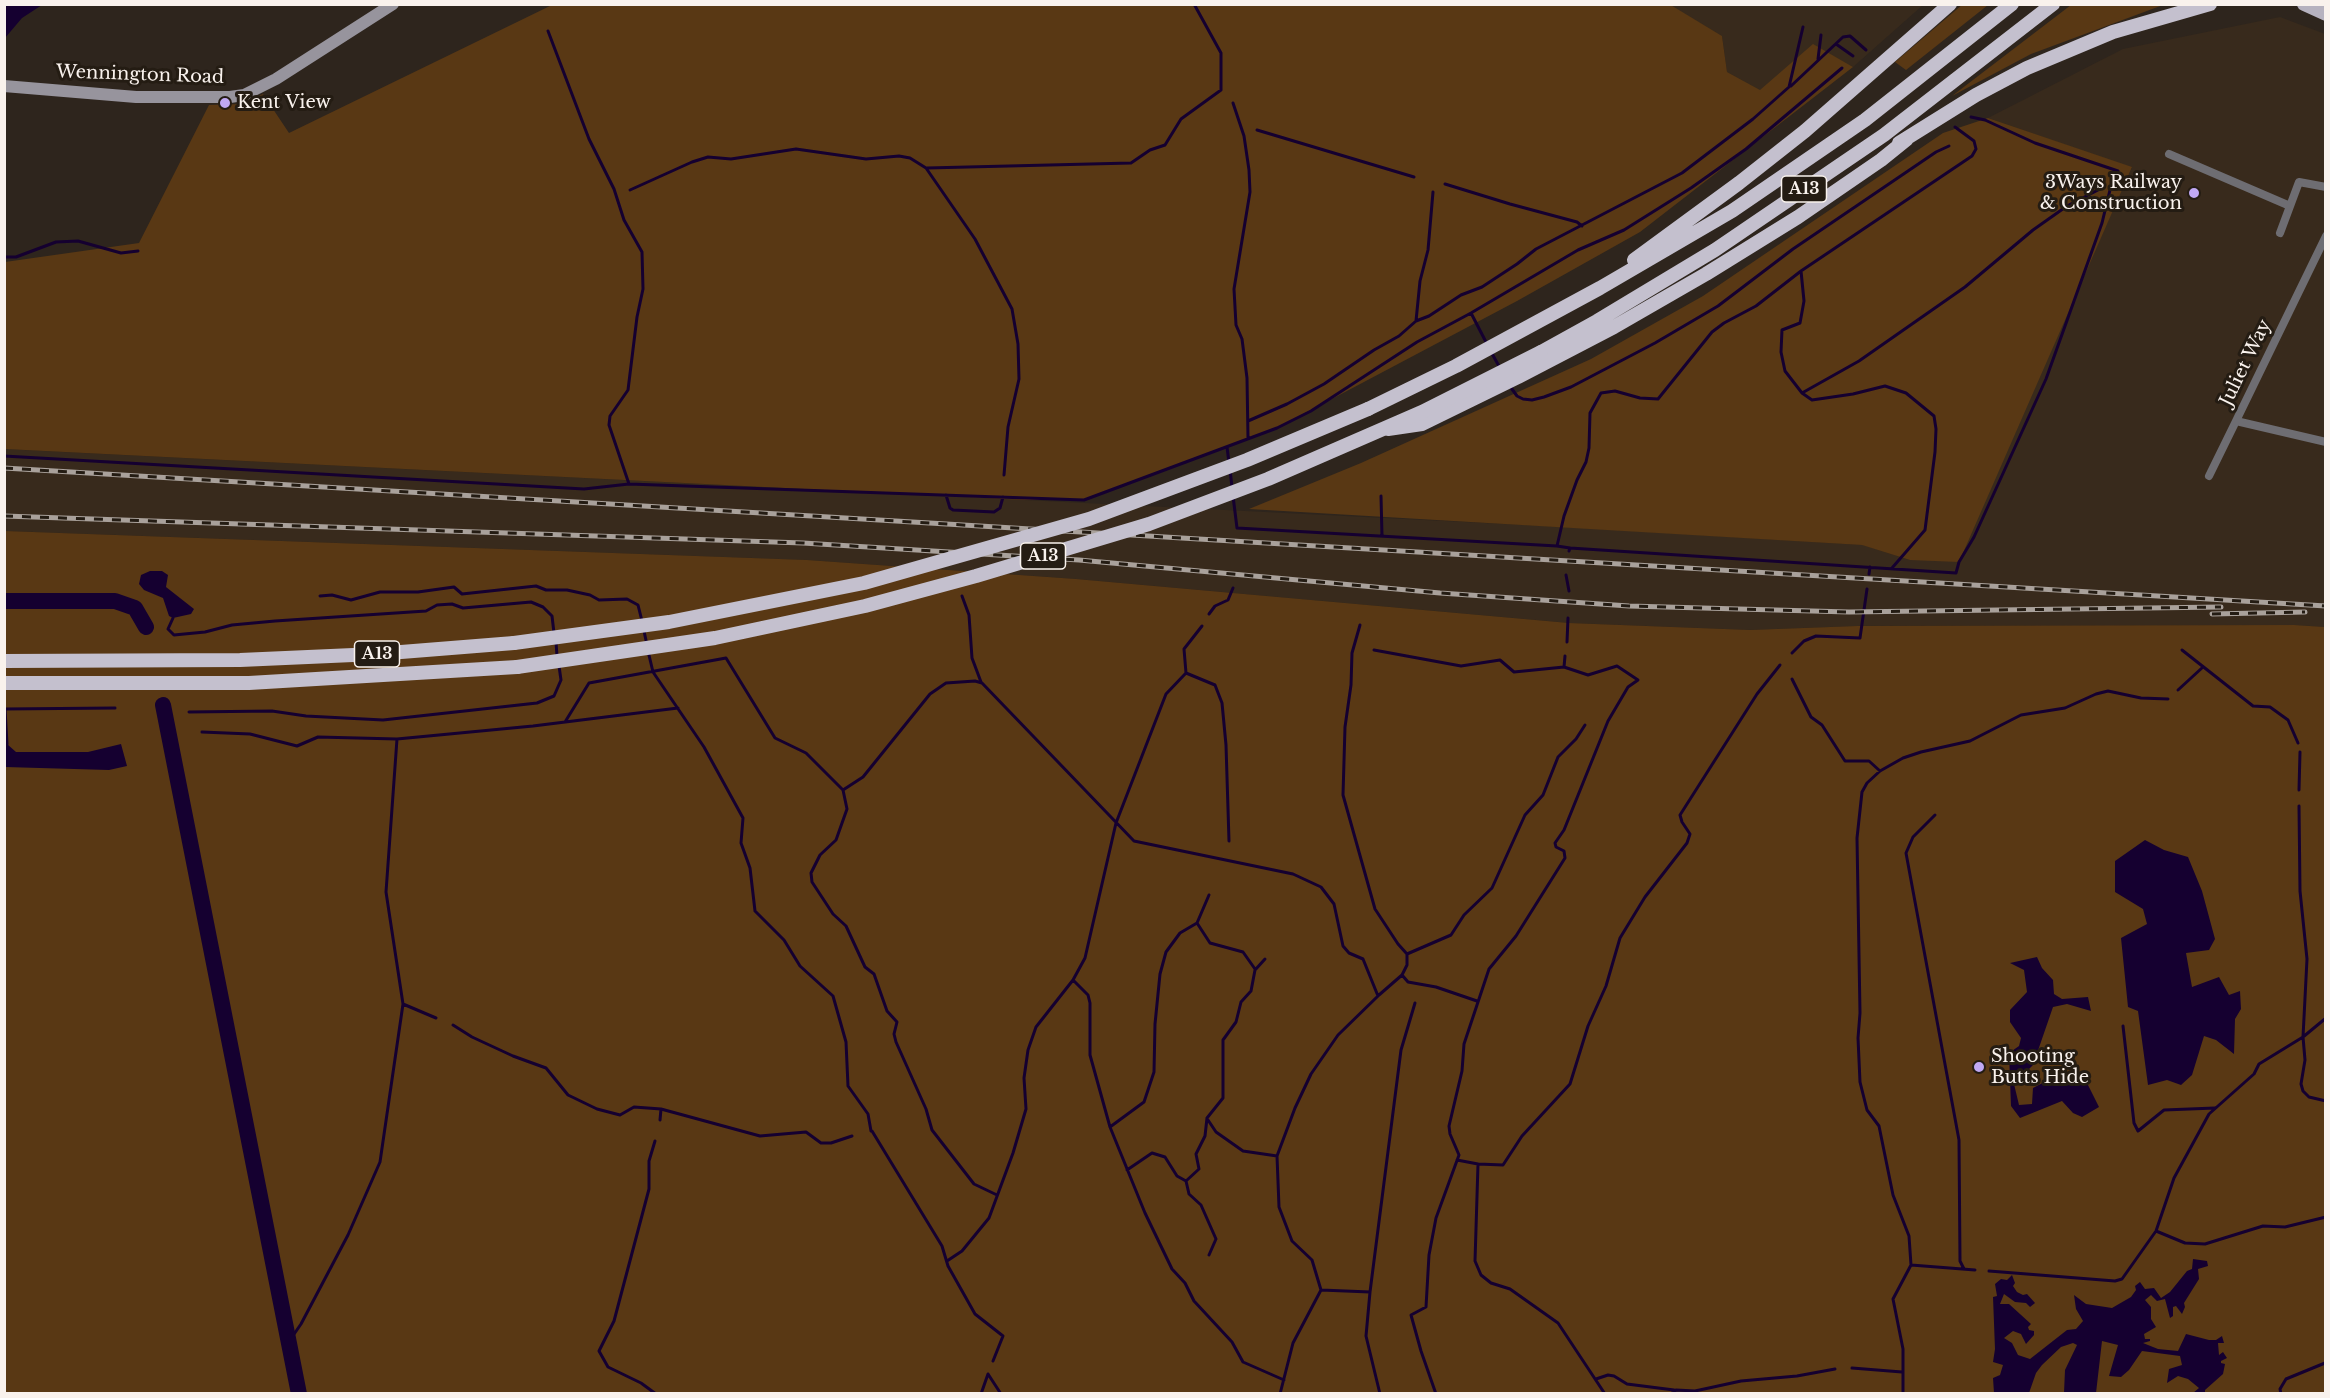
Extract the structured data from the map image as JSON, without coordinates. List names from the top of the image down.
{
  "streets": {
    "highway": ["A13"],
    "main road": ["Wennington Road"],
    "street": ["Juliet Way"]
  },
  "places": ["Kent View", "3Ways Railway & Construction", "Shooting Butts Hide"]
}
